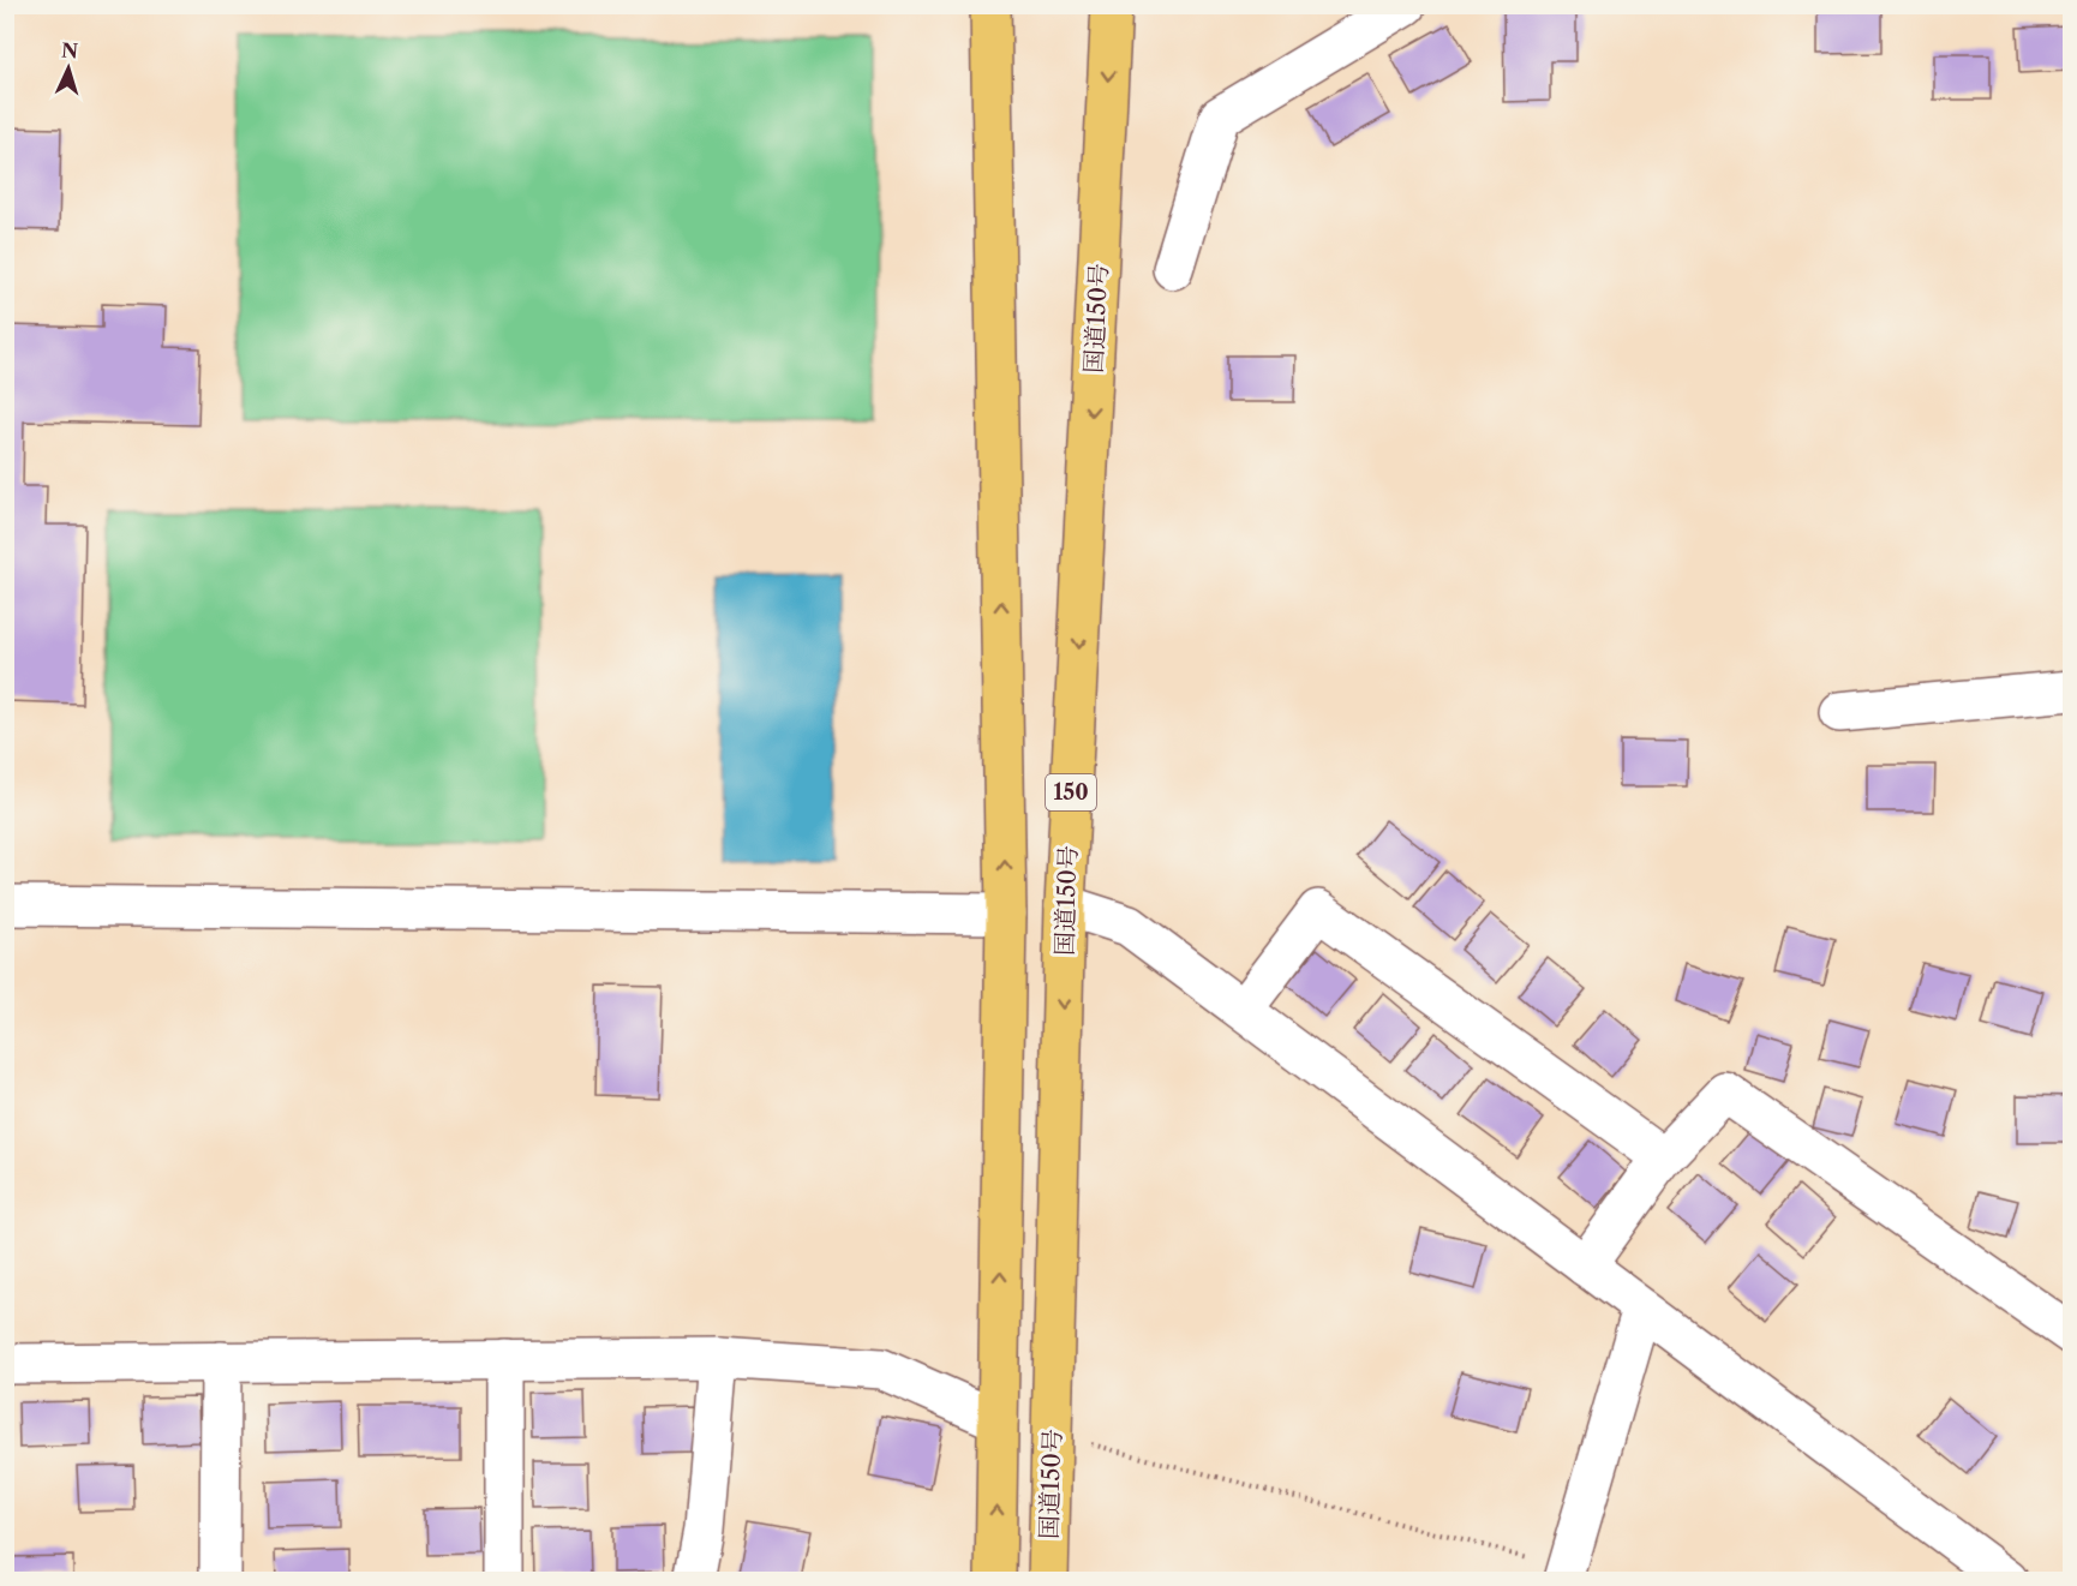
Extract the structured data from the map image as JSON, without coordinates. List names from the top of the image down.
{
  "streets": {
    "highway": ["国道150号", "150"]
  },
  "north": "top"
}
